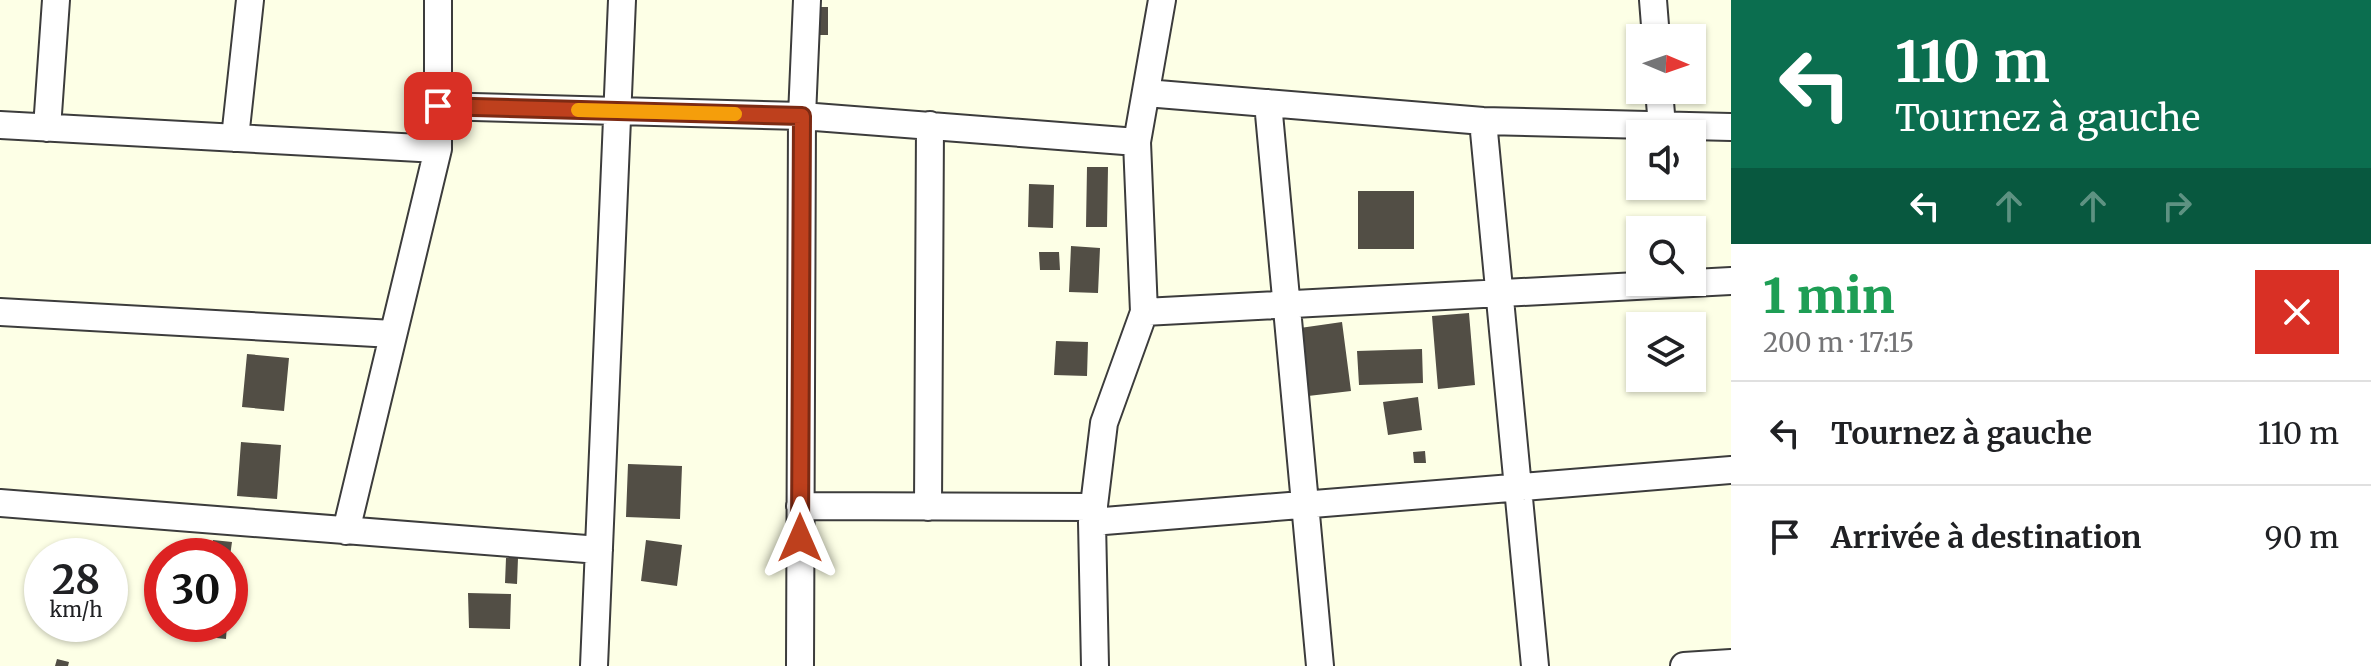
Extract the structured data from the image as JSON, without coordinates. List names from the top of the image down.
{
  "north": "right",
  "page": {
    "turn": ["110 m", "Tournez à gauche"],
    "heading": ["1 min", "200 m · 17:15"],
    "list": [
      {
        "name": "Tournez à gauche",
        "value": "110 m"
      },
      {
        "name": "Arrivée à destination",
        "value": "90 m"
      }
    ],
    "speed": "28 km/h",
    "limit": "30"
  }
}
